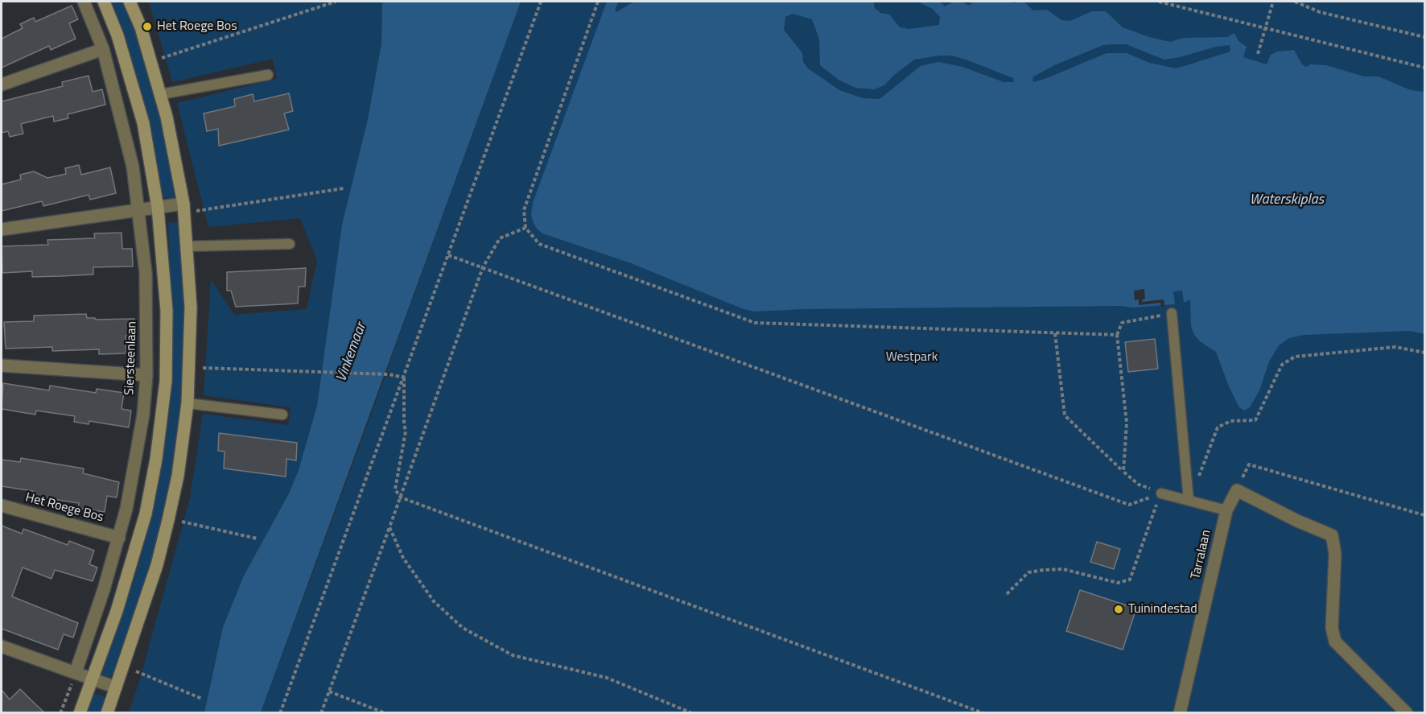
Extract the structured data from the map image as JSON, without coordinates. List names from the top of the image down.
{
  "streets": {
    "street": ["Siersteenlaan", "Het Roege Bos", "Tarralaan"]
  },
  "crossings": [
    ["Siersteenlaan", "Het Roege Bos"]
  ],
  "water": ["Waterskiplas", "Vinkemaar"],
  "parks": ["Westpark"],
  "places": ["Het Roege Bos", "Tuinindestad"]
}
